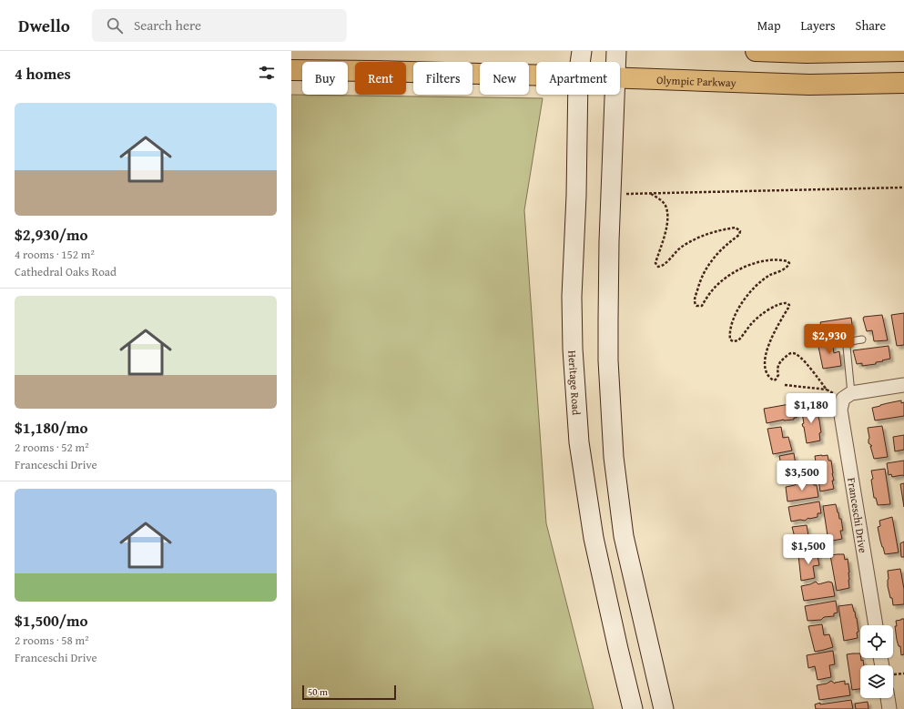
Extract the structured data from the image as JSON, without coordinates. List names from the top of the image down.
{
  "streets": {
    "main road": ["Olympic Parkway", "Heritage Road"],
    "street": ["Franceschi Drive"]
  },
  "scale_bar": "50 m",
  "page": {
    "header": "Dwello",
    "search": "Search here",
    "nav": ["Map", "Layers", "Share"],
    "heading": "4 homes",
    "chip": [
      "Buy",
      "Rent",
      "Filters",
      "New",
      "Apartment"
    ],
    "list": [
      {
        "name": "$2,930/mo",
        "note": "4 rooms · 152 m² · Cathedral Oaks Road"
      },
      {
        "name": "$1,180/mo",
        "note": "2 rooms · 52 m² · Franceschi Drive"
      },
      {
        "name": "$1,500/mo",
        "note": "2 rooms · 58 m² · Franceschi Drive"
      }
    ],
    "price": [
      "$2,930",
      "$1,180",
      "$3,500",
      "$1,500"
    ],
    "scale": "50 m"
  }
}
